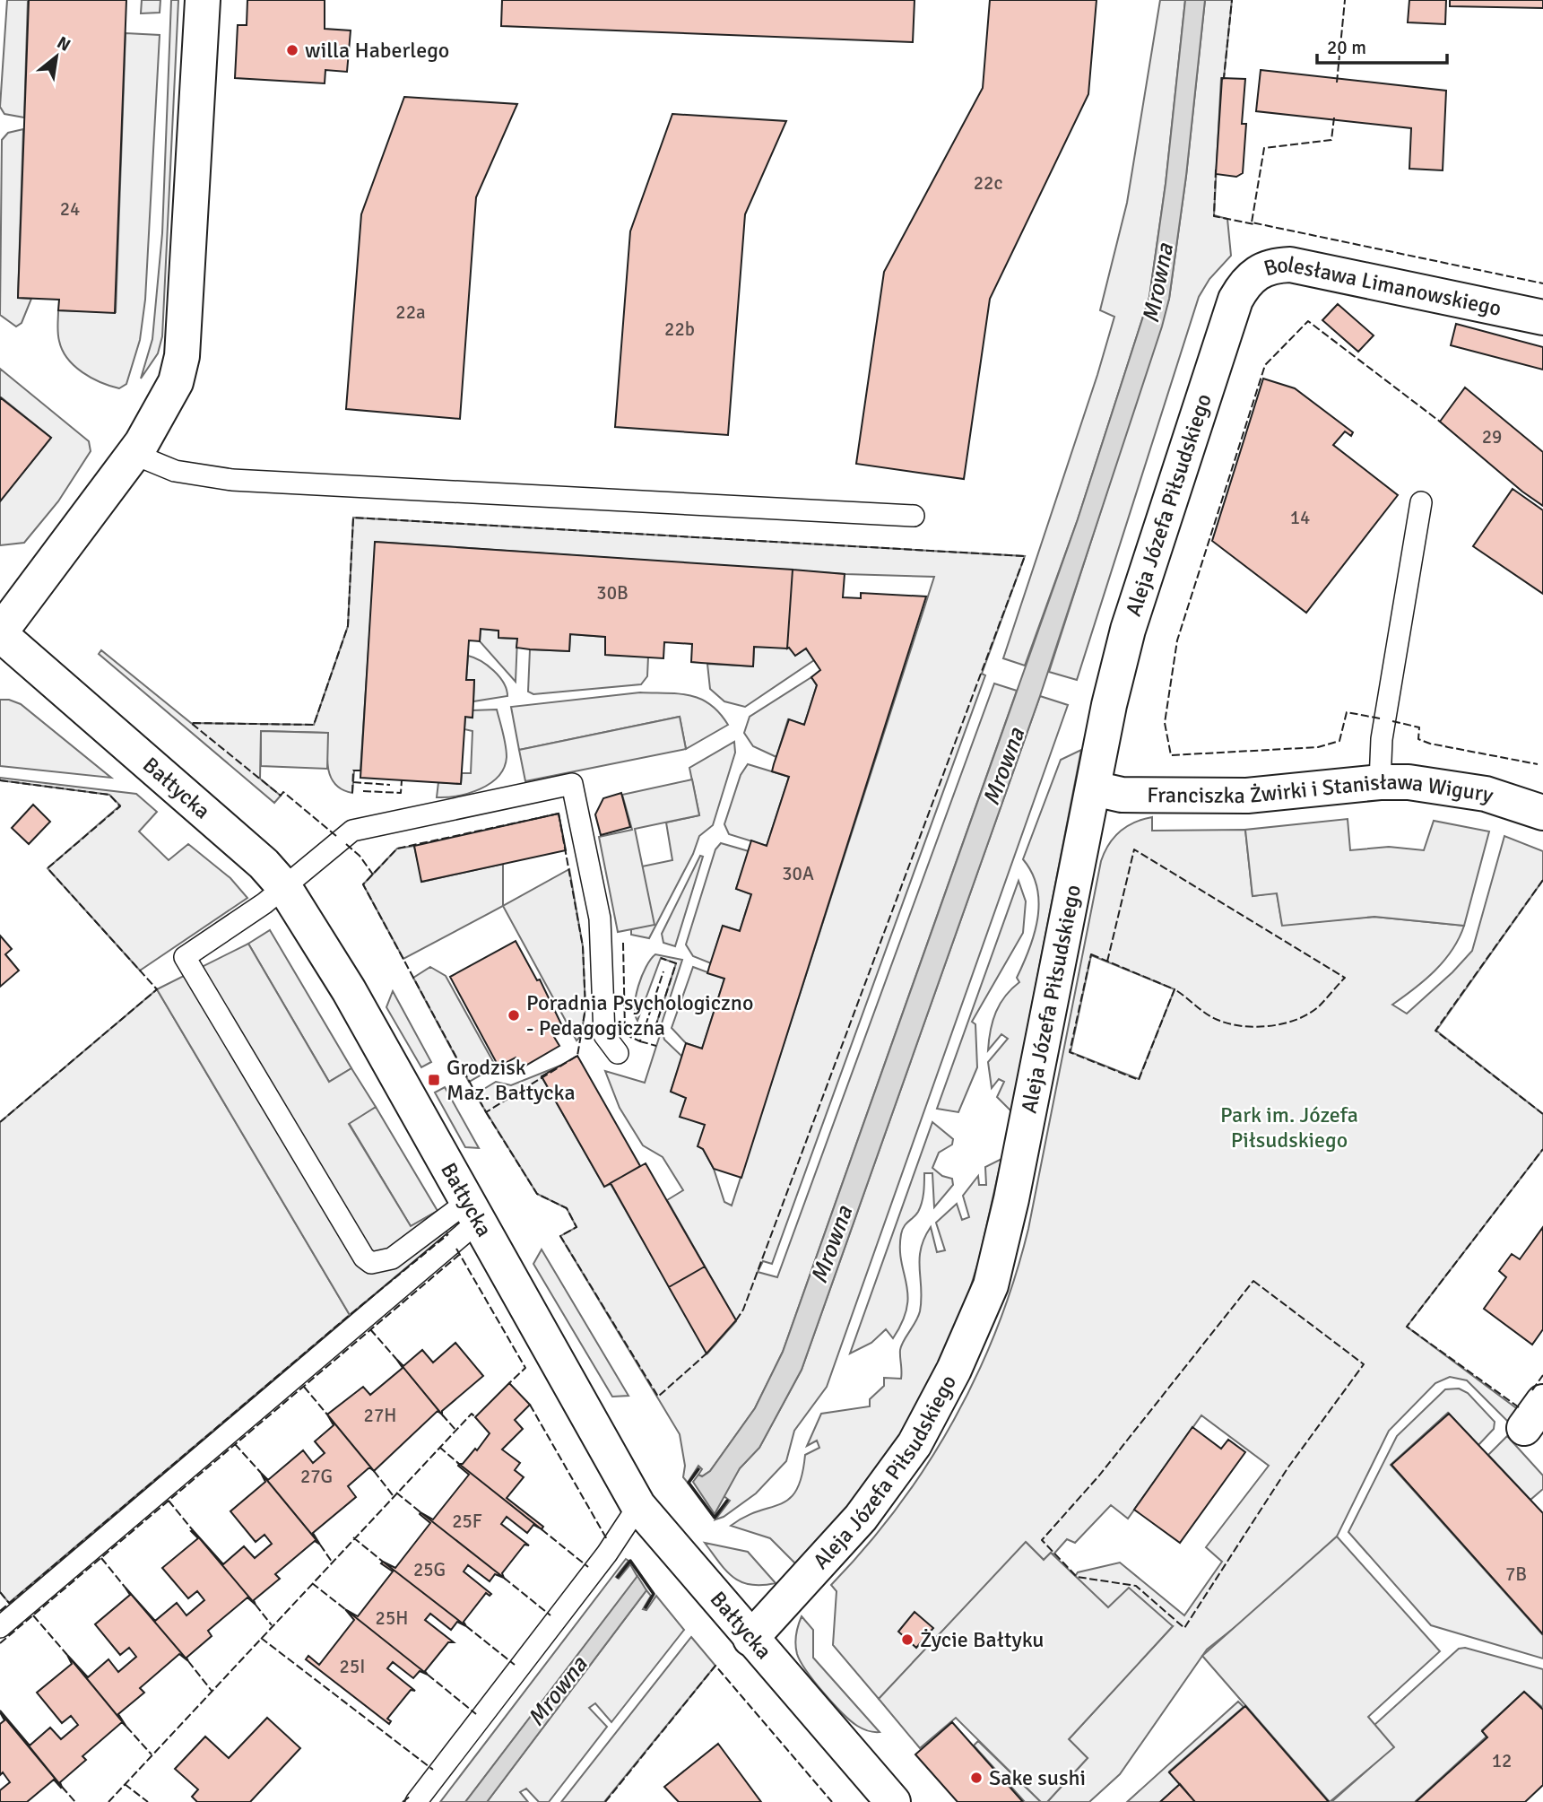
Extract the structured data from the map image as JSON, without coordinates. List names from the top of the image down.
{
  "streets": {
    "street": [
      "Bolesława Limanowskiego",
      "Aleja Józefa Piłsudskiego",
      "Bałtycka",
      "Franciszka Żwirki i Stanisława Wigury"
    ]
  },
  "crossings": [
    ["Bolesława Limanowskiego", "Aleja Józefa Piłsudskiego"],
    ["Aleja Józefa Piłsudskiego", "Bałtycka"],
    ["Aleja Józefa Piłsudskiego", "Franciszka Żwirki i Stanisława Wigury"]
  ],
  "water": ["Mrowna"],
  "parks": ["Park im. Józefa Piłsudskiego"],
  "places": {
    "other": [
      "willa Haberlego",
      "Poradnia Psychologiczno - Pedagogiczna",
      "Życie Bałtyku",
      "Sake sushi"
    ],
    "transit": ["Grodzisk Maz. Bałtycka"]
  },
  "house_numbers": [
    "22c",
    "24",
    "22a",
    "22b",
    "29",
    "14",
    "30B",
    "30A",
    "27H",
    "27G",
    "25F",
    "25G",
    "7B",
    "25H",
    "25I",
    "12"
  ],
  "scale_bar": "20 m",
  "north": "top right"
}
